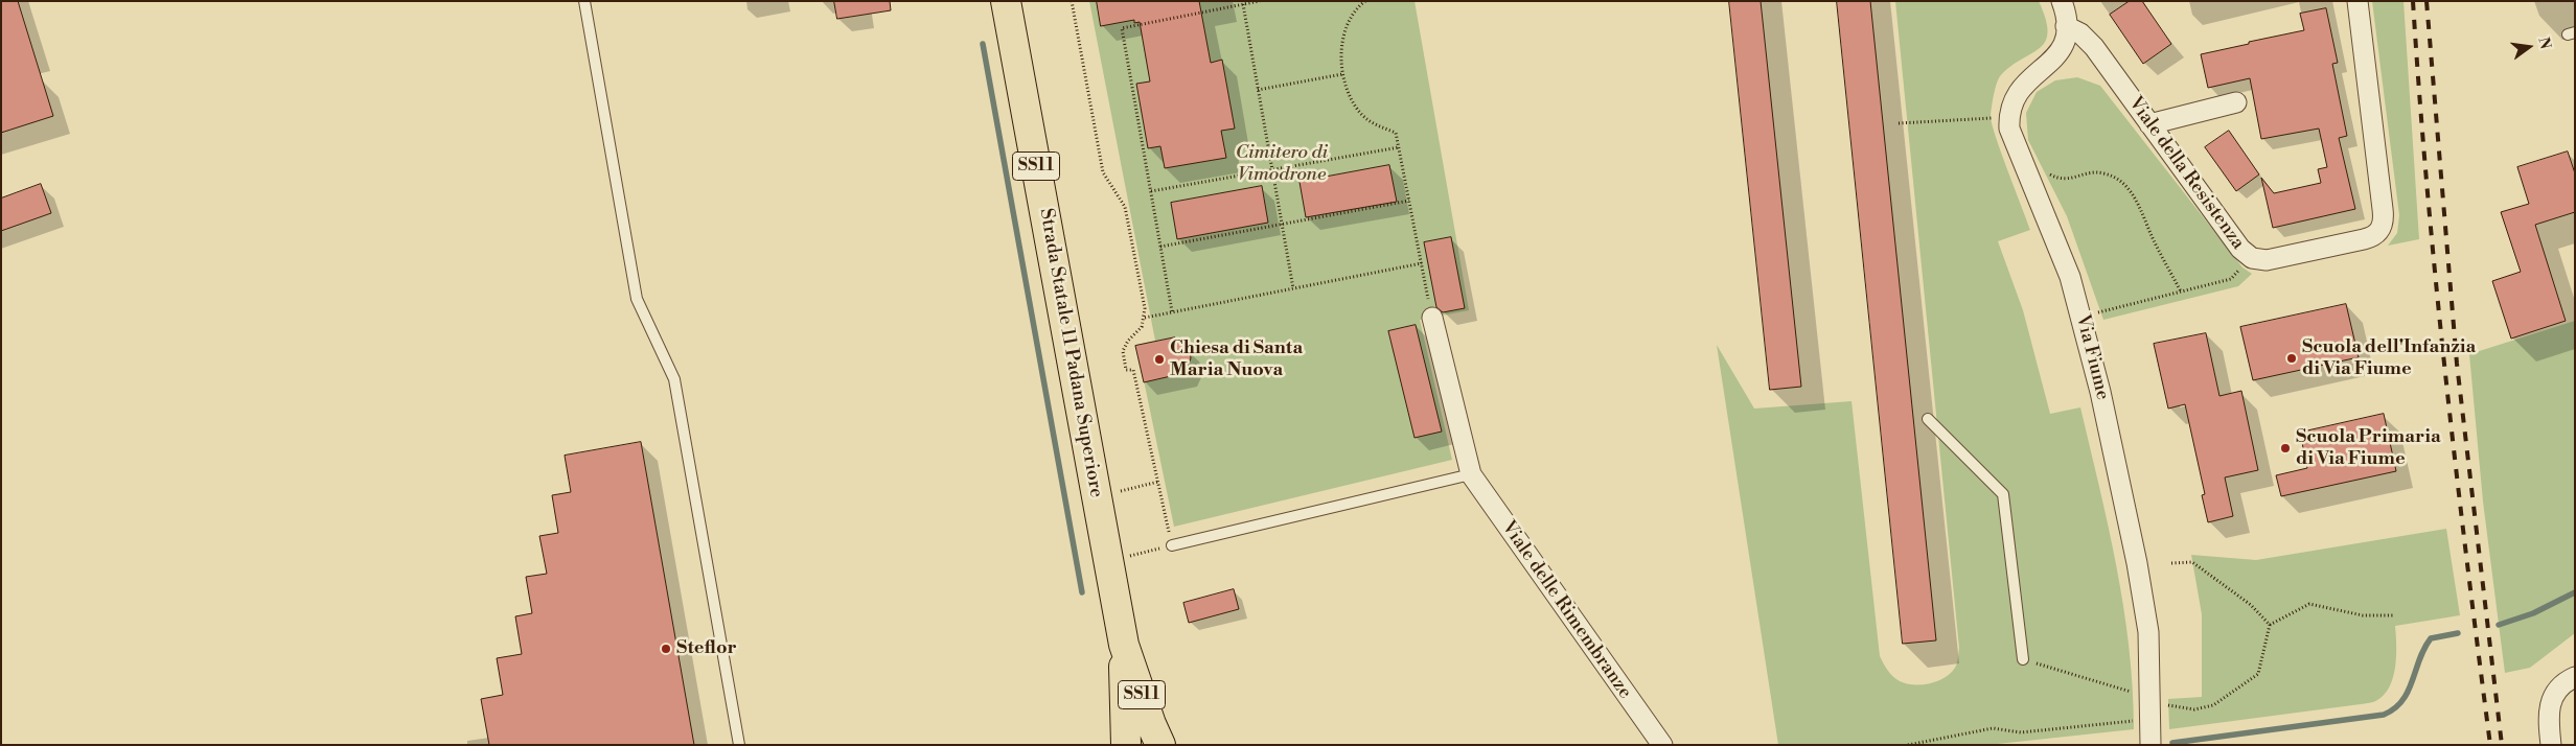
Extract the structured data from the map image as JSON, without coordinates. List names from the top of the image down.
{
  "streets": {
    "main road": ["SS11", "Strada Statale 11 Padana Superiore"],
    "street": ["Viale della Resistenza", "Via Fiume", "Viale delle Rimembranze"]
  },
  "crossings": [
    ["Viale della Resistenza", "Via Fiume"]
  ],
  "parks": ["Cimitero di Vimodrone"],
  "places": [
    "Scuola dell'Infanzia di Via Fiume",
    "Chiesa di Santa Maria Nuova",
    "Scuola Primaria di Via Fiume",
    "Steflor"
  ],
  "north": "right"
}
